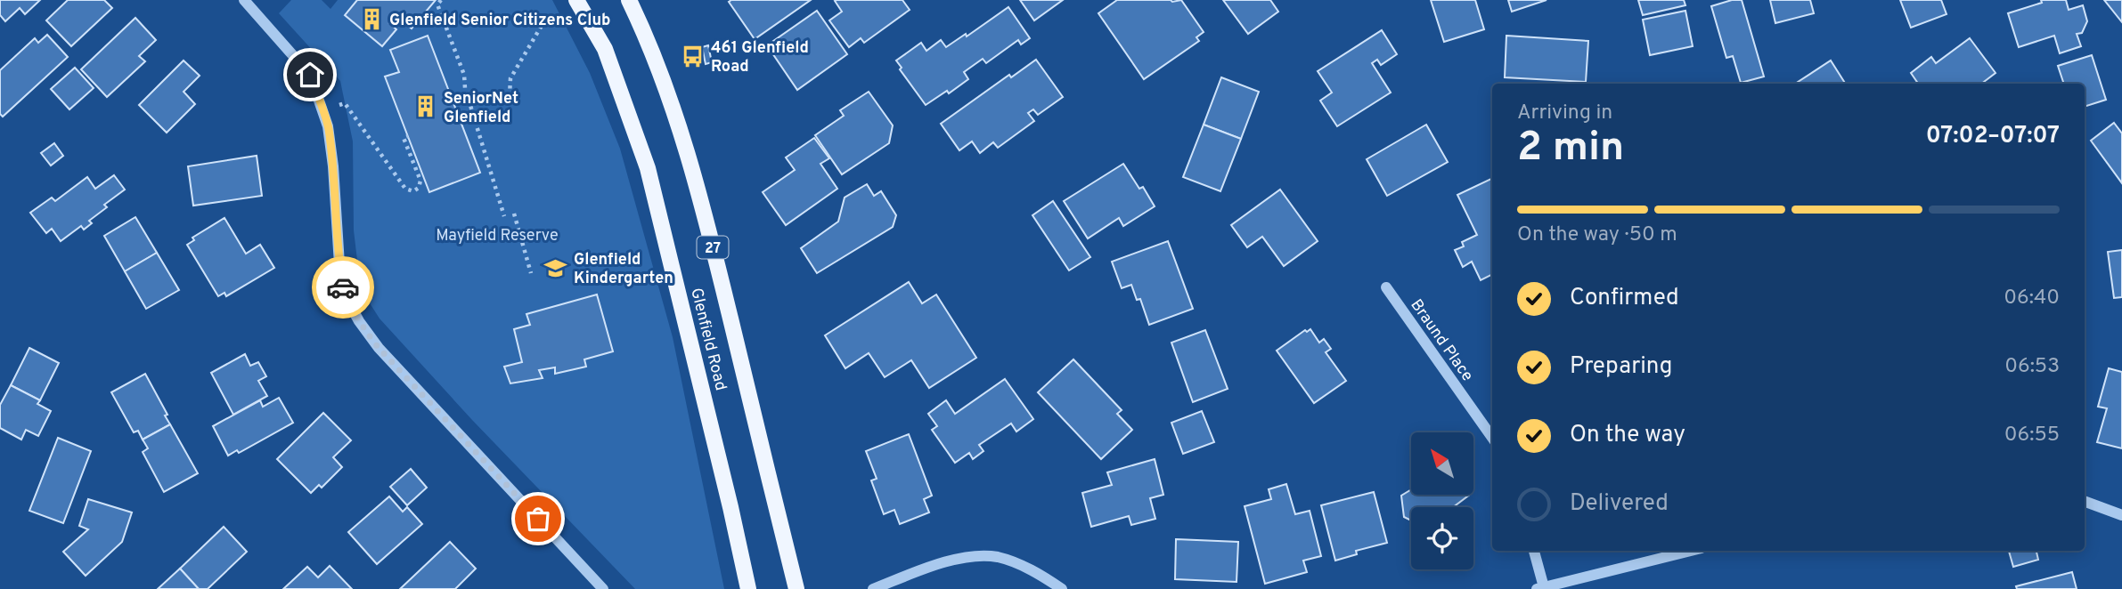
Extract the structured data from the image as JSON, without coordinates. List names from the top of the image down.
{
  "streets": {
    "main road": ["27", "Glenfield Road"],
    "street": ["Braund Place"]
  },
  "parks": ["Mayfield Reserve"],
  "places": {
    "building": ["Glenfield Senior Citizens Club", "SeniorNet Glenfield"],
    "bus stop": ["461 Glenfield Road"],
    "school or university": ["Glenfield Kindergarten"]
  },
  "north": "top left",
  "page": {
    "heading": ["2 min", "Arriving in", "07:02–07:07"],
    "bar": "On the way · 50 m",
    "list": [
      ["Confirmed", "06:40"],
      ["Preparing", "06:53"],
      ["On the way", "06:55"],
      "Delivered"
    ]
  }
}
